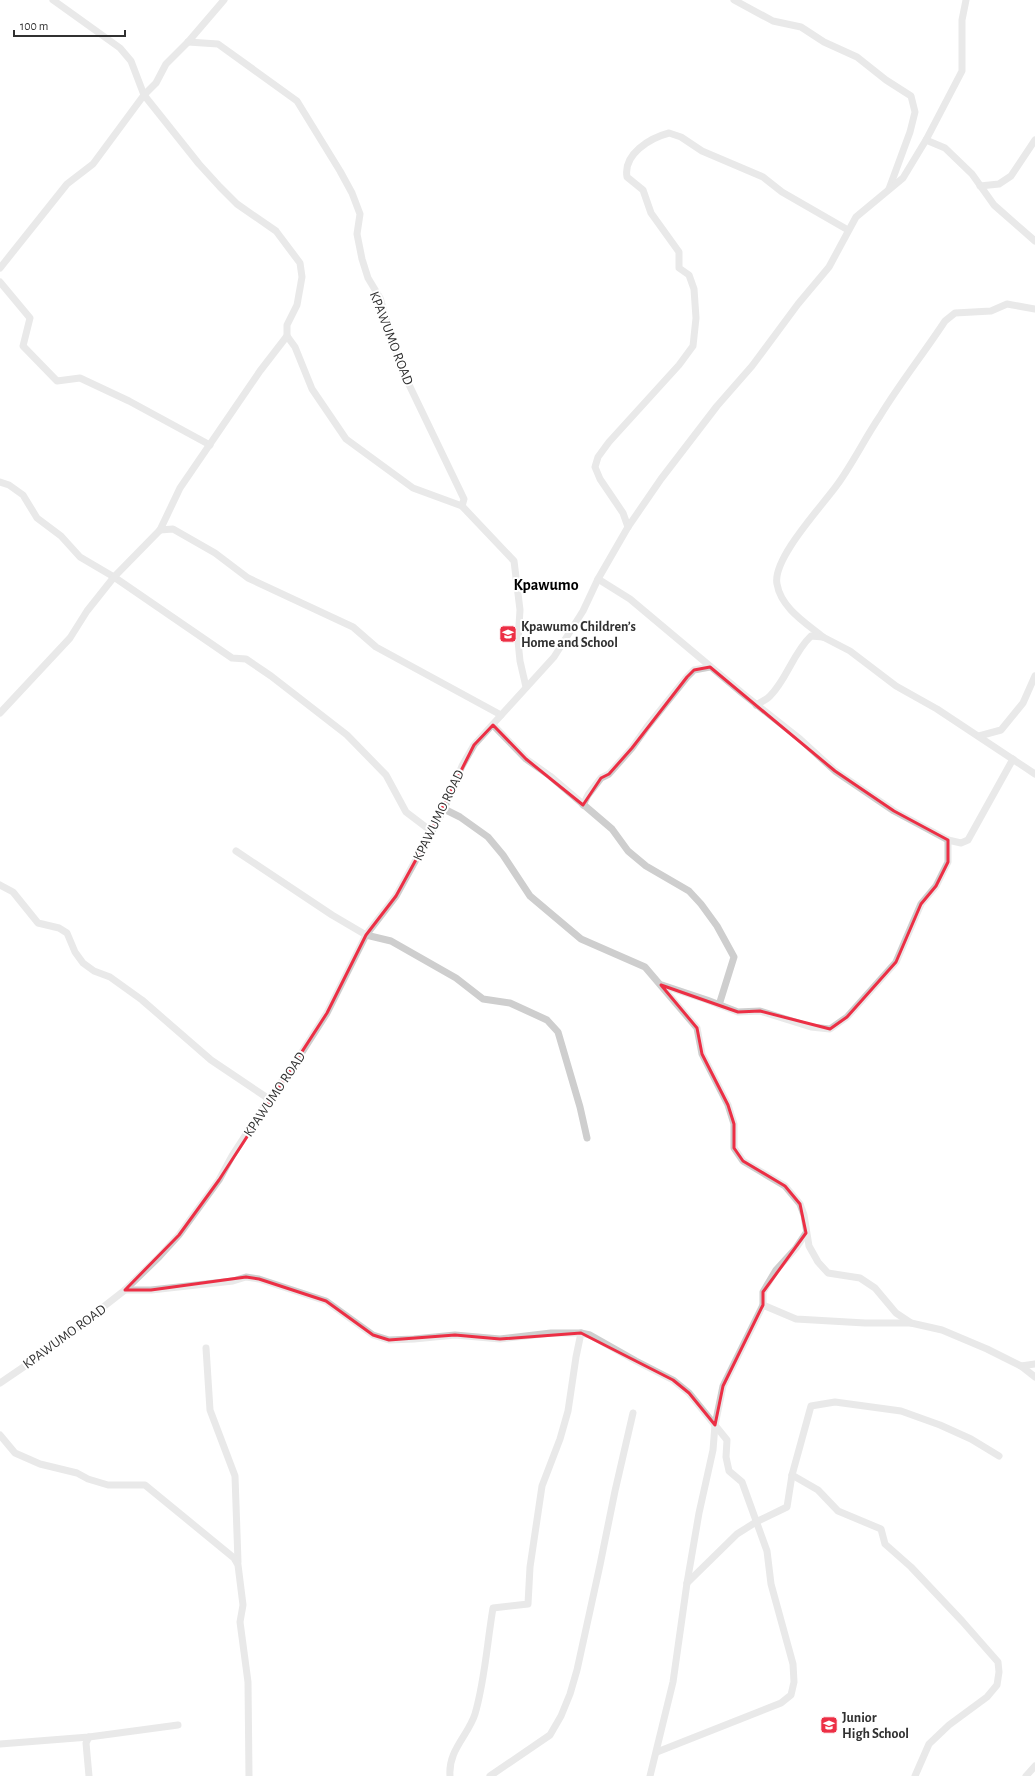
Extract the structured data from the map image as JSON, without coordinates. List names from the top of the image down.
{
  "streets": {
    "street": ["KPAWUMO ROAD"]
  },
  "districts": ["Kpawumo"],
  "places": {
    "school or university": ["Kpawumo Children’s Home and School", "Junior High School"]
  },
  "scale_bar": "100 m"
}
